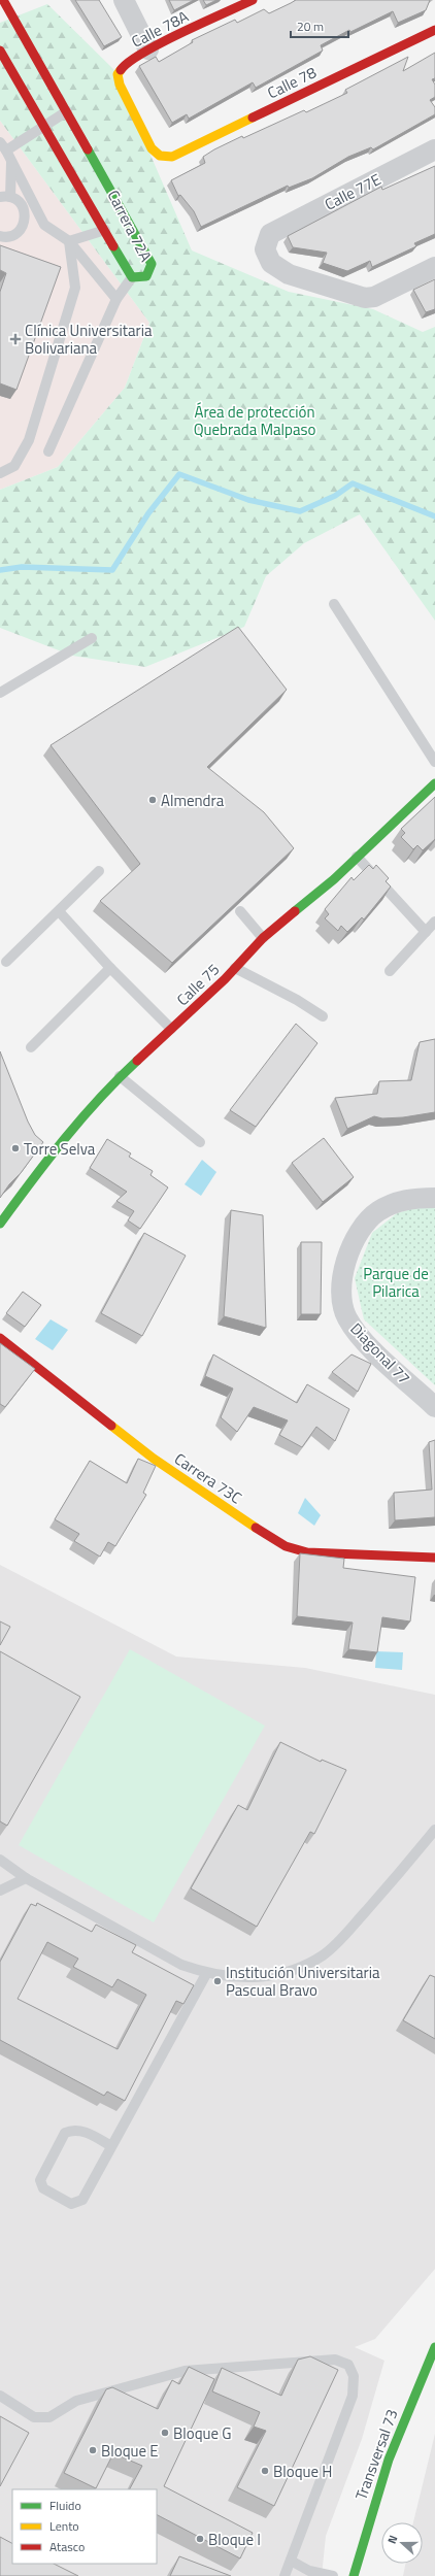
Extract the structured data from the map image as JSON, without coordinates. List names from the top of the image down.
{
  "streets": {
    "street": [
      "Calle 78A",
      "Calle 78",
      "Calle 77E",
      "Carrera 72A",
      "Calle 75",
      "Diagonal 77",
      "Carrera 73C",
      "Transversal 73"
    ]
  },
  "crossings": [
    ["Calle 78A", "Calle 78"]
  ],
  "parks": ["Área de protección Quebrada Malpaso", "Parque de Pilarica"],
  "places": {
    "health": ["Clínica Universitaria Bolivariana"],
    "other": [
      "Almendra",
      "Torre Selva",
      "Institución Universitaria Pascual Bravo",
      "Bloque G",
      "Bloque E",
      "Bloque H",
      "Bloque I"
    ]
  },
  "legend": ["Fluido", "Lento", "Atasco"],
  "scale_bar": "20 m",
  "north": "left"
}
